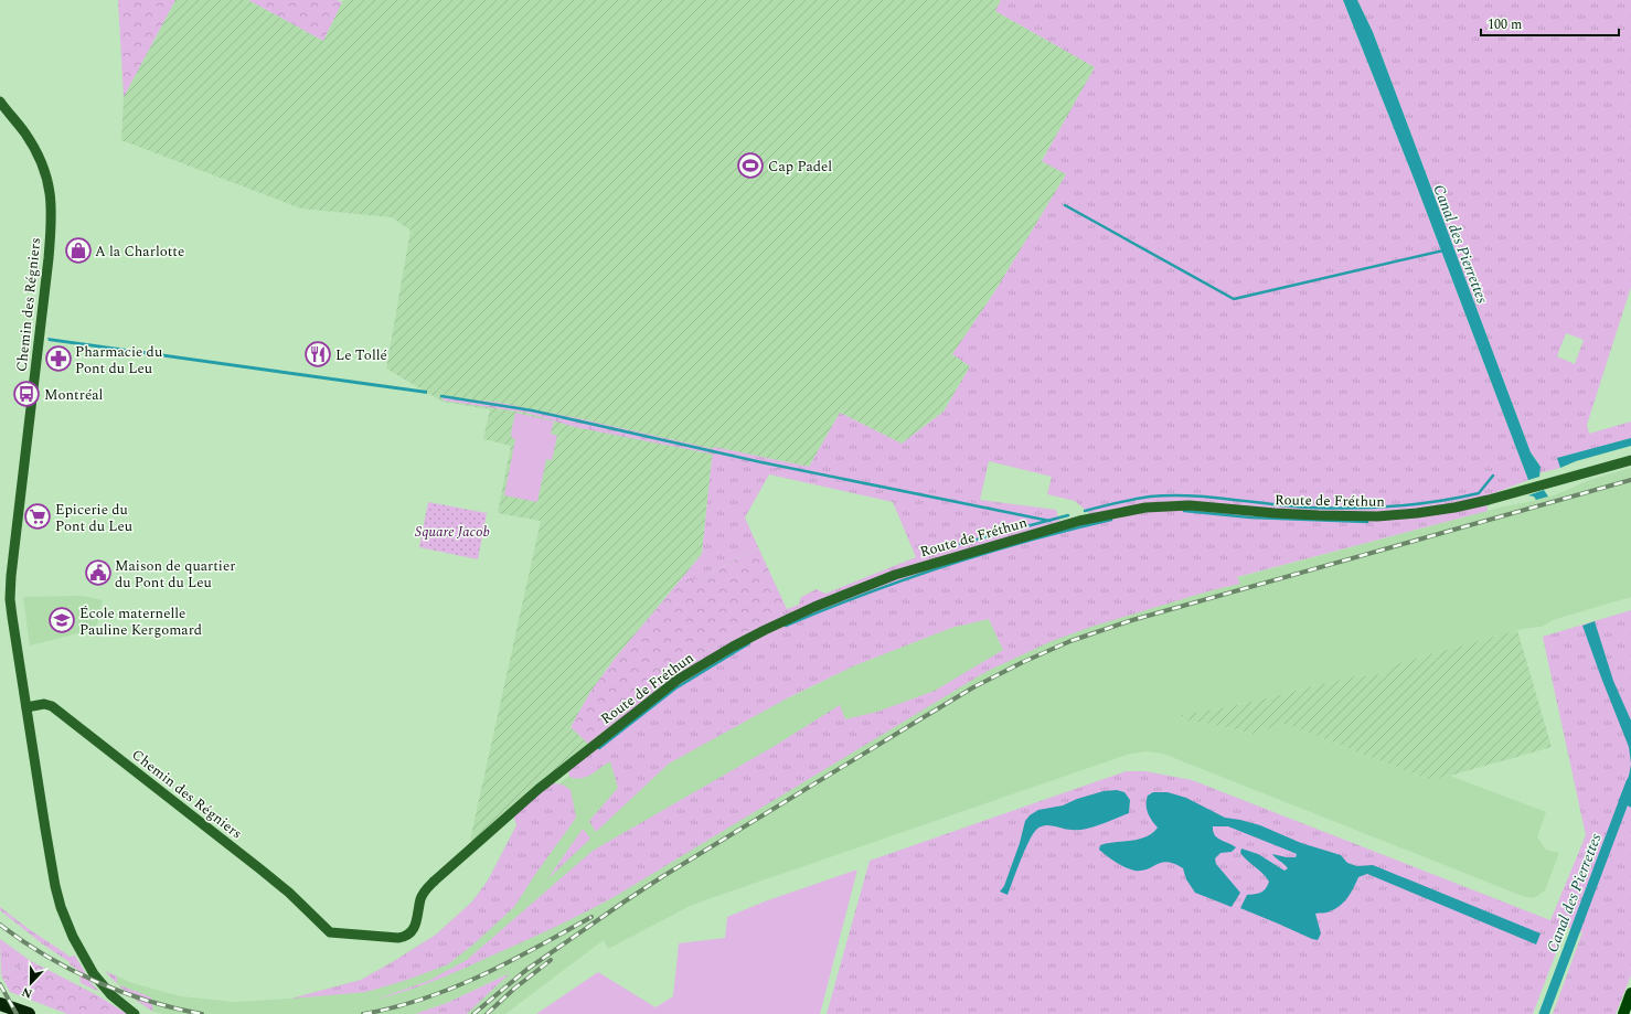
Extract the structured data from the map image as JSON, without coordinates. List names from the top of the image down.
{
  "streets": {
    "street": ["Chemin des Régniers", "Route de Fréthun"]
  },
  "crossings": [
    ["Chemin des Régniers", "Route de Fréthun"]
  ],
  "water": ["Canal des Pierrettes"],
  "parks": ["Square Jacob"],
  "places": {
    "sports": ["Cap Padel"],
    "shop": ["A la Charlotte"],
    "restaurant": ["Le Tollé"],
    "pharmacy": ["Pharmacie du Pont du Leu"],
    "bus stop": ["Montréal"],
    "supermarket": ["Epicerie du Pont du Leu"],
    "public building": ["Maison de quartier du Pont du Leu"],
    "school or university": ["École maternelle Pauline Kergomard"]
  },
  "scale_bar": "100 m",
  "north": "bottom"
}
